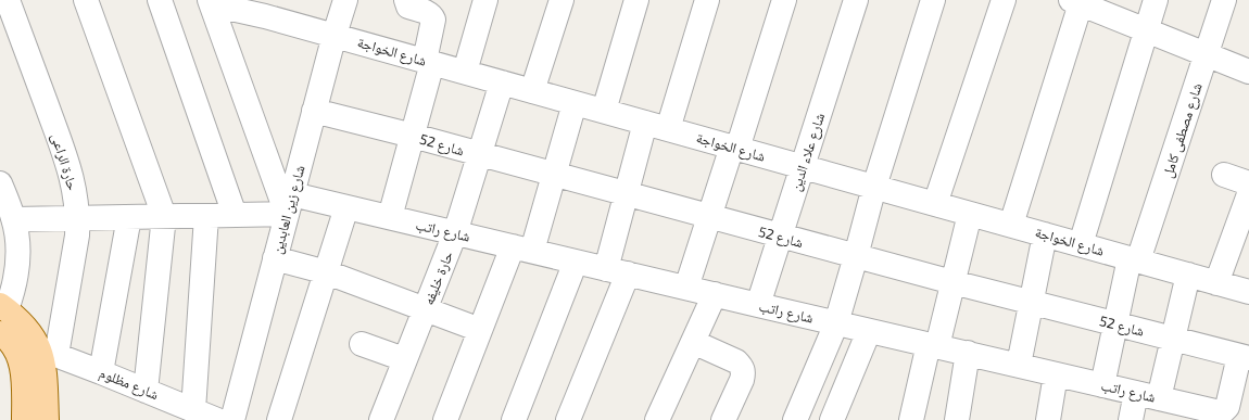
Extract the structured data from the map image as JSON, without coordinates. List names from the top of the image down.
{
  "streets": {
    "street": [
      "شارع الخواجة",
      "شارع مصطفى كامل",
      "شارع 52",
      "شارع علاء الدين",
      "حارة الراعى",
      "شارع زين العابدين",
      "شارع راتب",
      "حارة خليفه",
      "شارع مظلوم"
    ]
  },
  "crossings": [
    ["شارع الخواجة", "شارع مصطفى كامل"],
    ["شارع الخواجة", "شارع علاء الدين"],
    ["شارع الخواجة", "شارع زين العابدين"],
    ["شارع الخواجة", "حارة خليفه"],
    ["شارع مصطفى كامل", "شارع 52"],
    ["شارع مصطفى كامل", "شارع راتب"],
    ["شارع 52", "شارع علاء الدين"],
    ["شارع 52", "شارع زين العابدين"],
    ["شارع 52", "شارع راتب"],
    ["شارع 52", "حارة خليفه"],
    ["شارع علاء الدين", "شارع راتب"],
    ["حارة الراعى", "شارع راتب"],
    ["حارة الراعى", "شارع مظلوم"],
    ["شارع زين العابدين", "شارع راتب"],
    ["شارع راتب", "حارة خليفه"]
  ]
}
